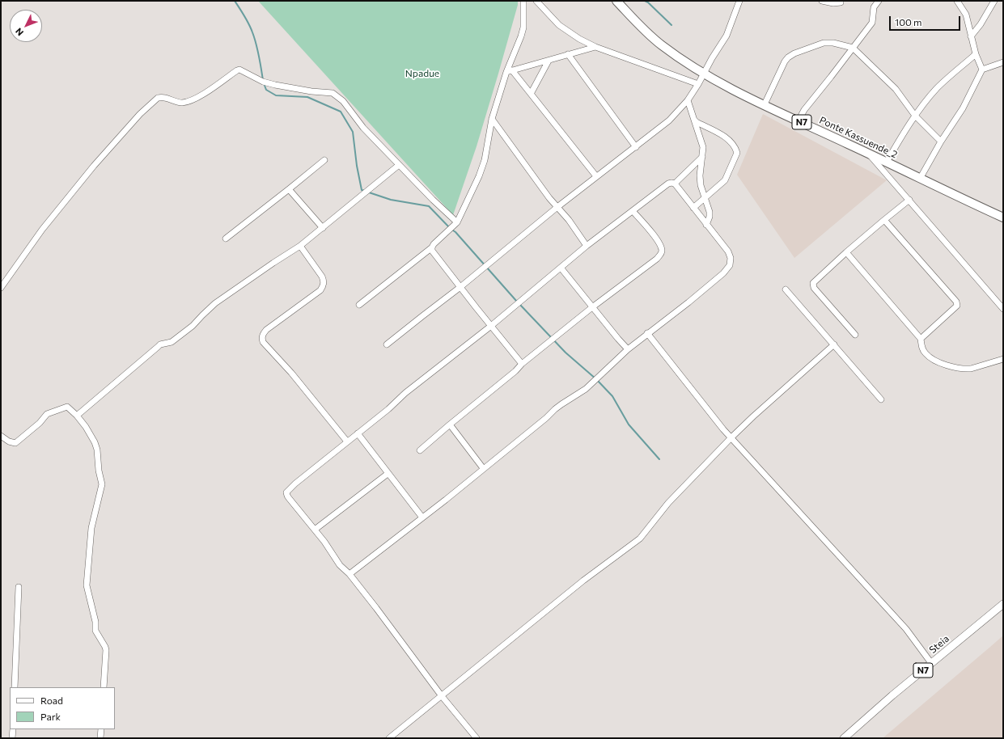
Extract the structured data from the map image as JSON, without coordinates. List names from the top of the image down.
{
  "streets": {
    "highway": ["N7", "Ponte Kassuende_2"],
    "main road": ["Steia"]
  },
  "parks": ["Npadue"],
  "legend": ["Road", "Park"],
  "scale_bar": "100 m",
  "north": "bottom left"
}
